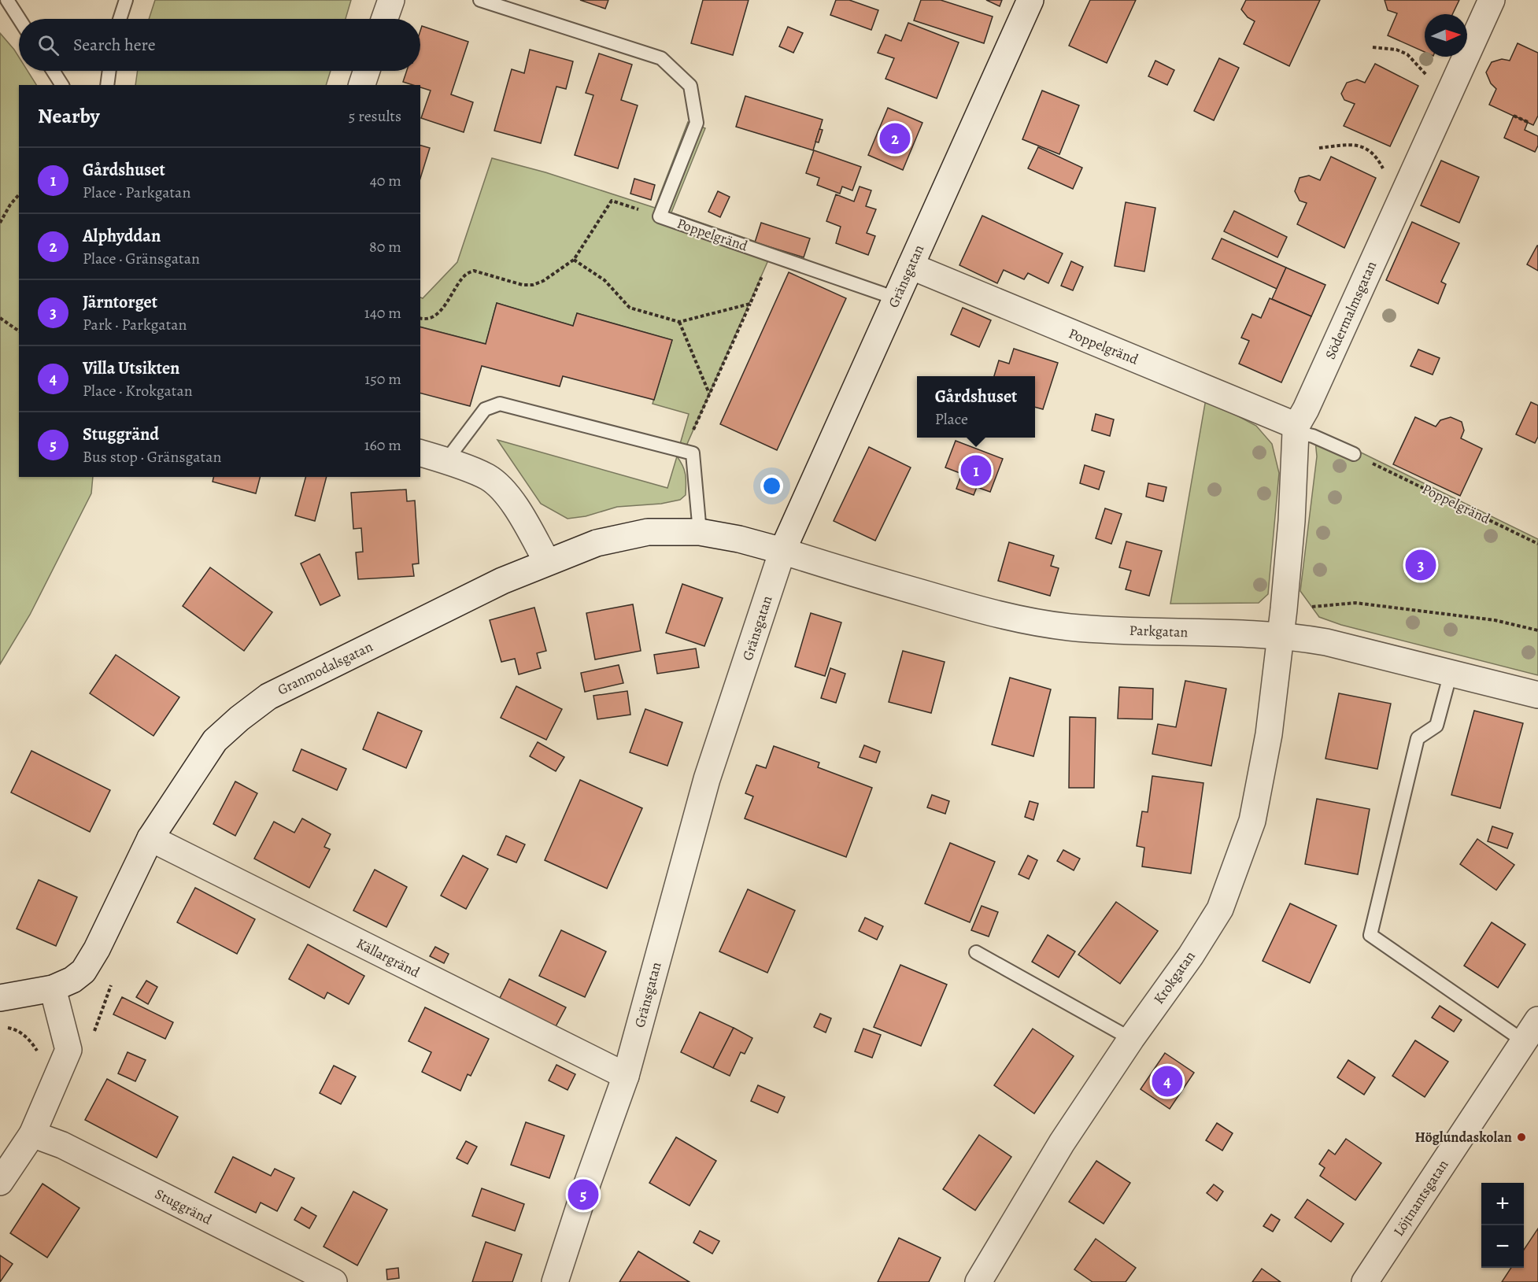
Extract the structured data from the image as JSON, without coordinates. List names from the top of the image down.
{
  "streets": {
    "street": [
      "Poppelgränd",
      "Gränsgatan",
      "Södermalmsgatan",
      "Parkgatan",
      "Granmodalsgatan",
      "Källargränd",
      "Krokgatan",
      "Löjtnantsgatan",
      "Stuggränd"
    ]
  },
  "crossings": [
    ["Poppelgränd", "Gränsgatan"],
    ["Poppelgränd", "Södermalmsgatan"],
    ["Gränsgatan", "Parkgatan"],
    ["Gränsgatan", "Granmodalsgatan"],
    ["Gränsgatan", "Källargränd"],
    ["Södermalmsgatan", "Parkgatan"],
    ["Södermalmsgatan", "Krokgatan"],
    ["Parkgatan", "Granmodalsgatan"],
    ["Parkgatan", "Krokgatan"],
    ["Granmodalsgatan", "Källargränd"]
  ],
  "places": ["Höglundaskolan"],
  "north": "right",
  "page": {
    "search": "Search here",
    "heading": ["Nearby", "5 results"],
    "pins": [
      "2",
      "1",
      "3",
      "4",
      "5"
    ],
    "list": [
      {
        "mark": "1",
        "name": "Gårdshuset",
        "note": "Place · Parkgatan",
        "value": "40 m"
      },
      {
        "mark": "2",
        "name": "Alphyddan",
        "note": "Place · Gränsgatan",
        "value": "80 m"
      },
      {
        "mark": "3",
        "name": "Järntorget",
        "note": "Park · Parkgatan",
        "value": "140 m"
      },
      {
        "mark": "4",
        "name": "Villa Utsikten",
        "note": "Place · Krokgatan",
        "value": "150 m"
      },
      {
        "mark": "5",
        "name": "Stuggränd",
        "note": "Bus stop · Gränsgatan",
        "value": "160 m"
      }
    ],
    "popup": ["Gårdshuset", "Place"],
    "map_buttons": ["+", "−"]
  }
}
